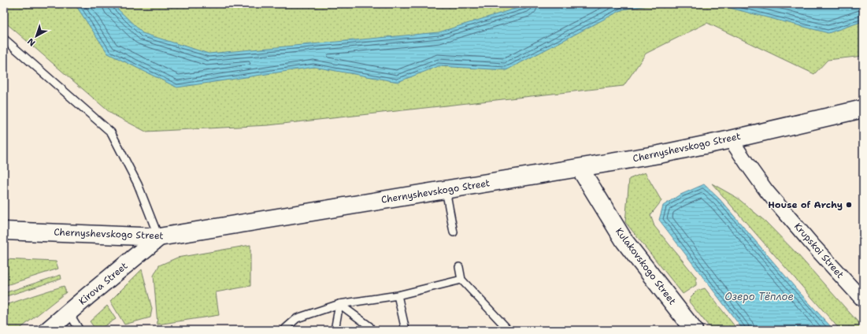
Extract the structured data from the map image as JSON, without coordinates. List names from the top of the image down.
{
  "streets": {
    "main road": ["Chernyshevskogo Street", "Kulakovskogo Street", "Kirova Street"],
    "street": ["Krupskoi Street"]
  },
  "crossings": [
    ["Chernyshevskogo Street", "Krupskoi Street"],
    ["Chernyshevskogo Street", "Kulakovskogo Street"],
    ["Chernyshevskogo Street", "Kirova Street"]
  ],
  "water": ["Озеро Тёплое"],
  "places": ["House of Archy"],
  "north": "bottom left"
}
